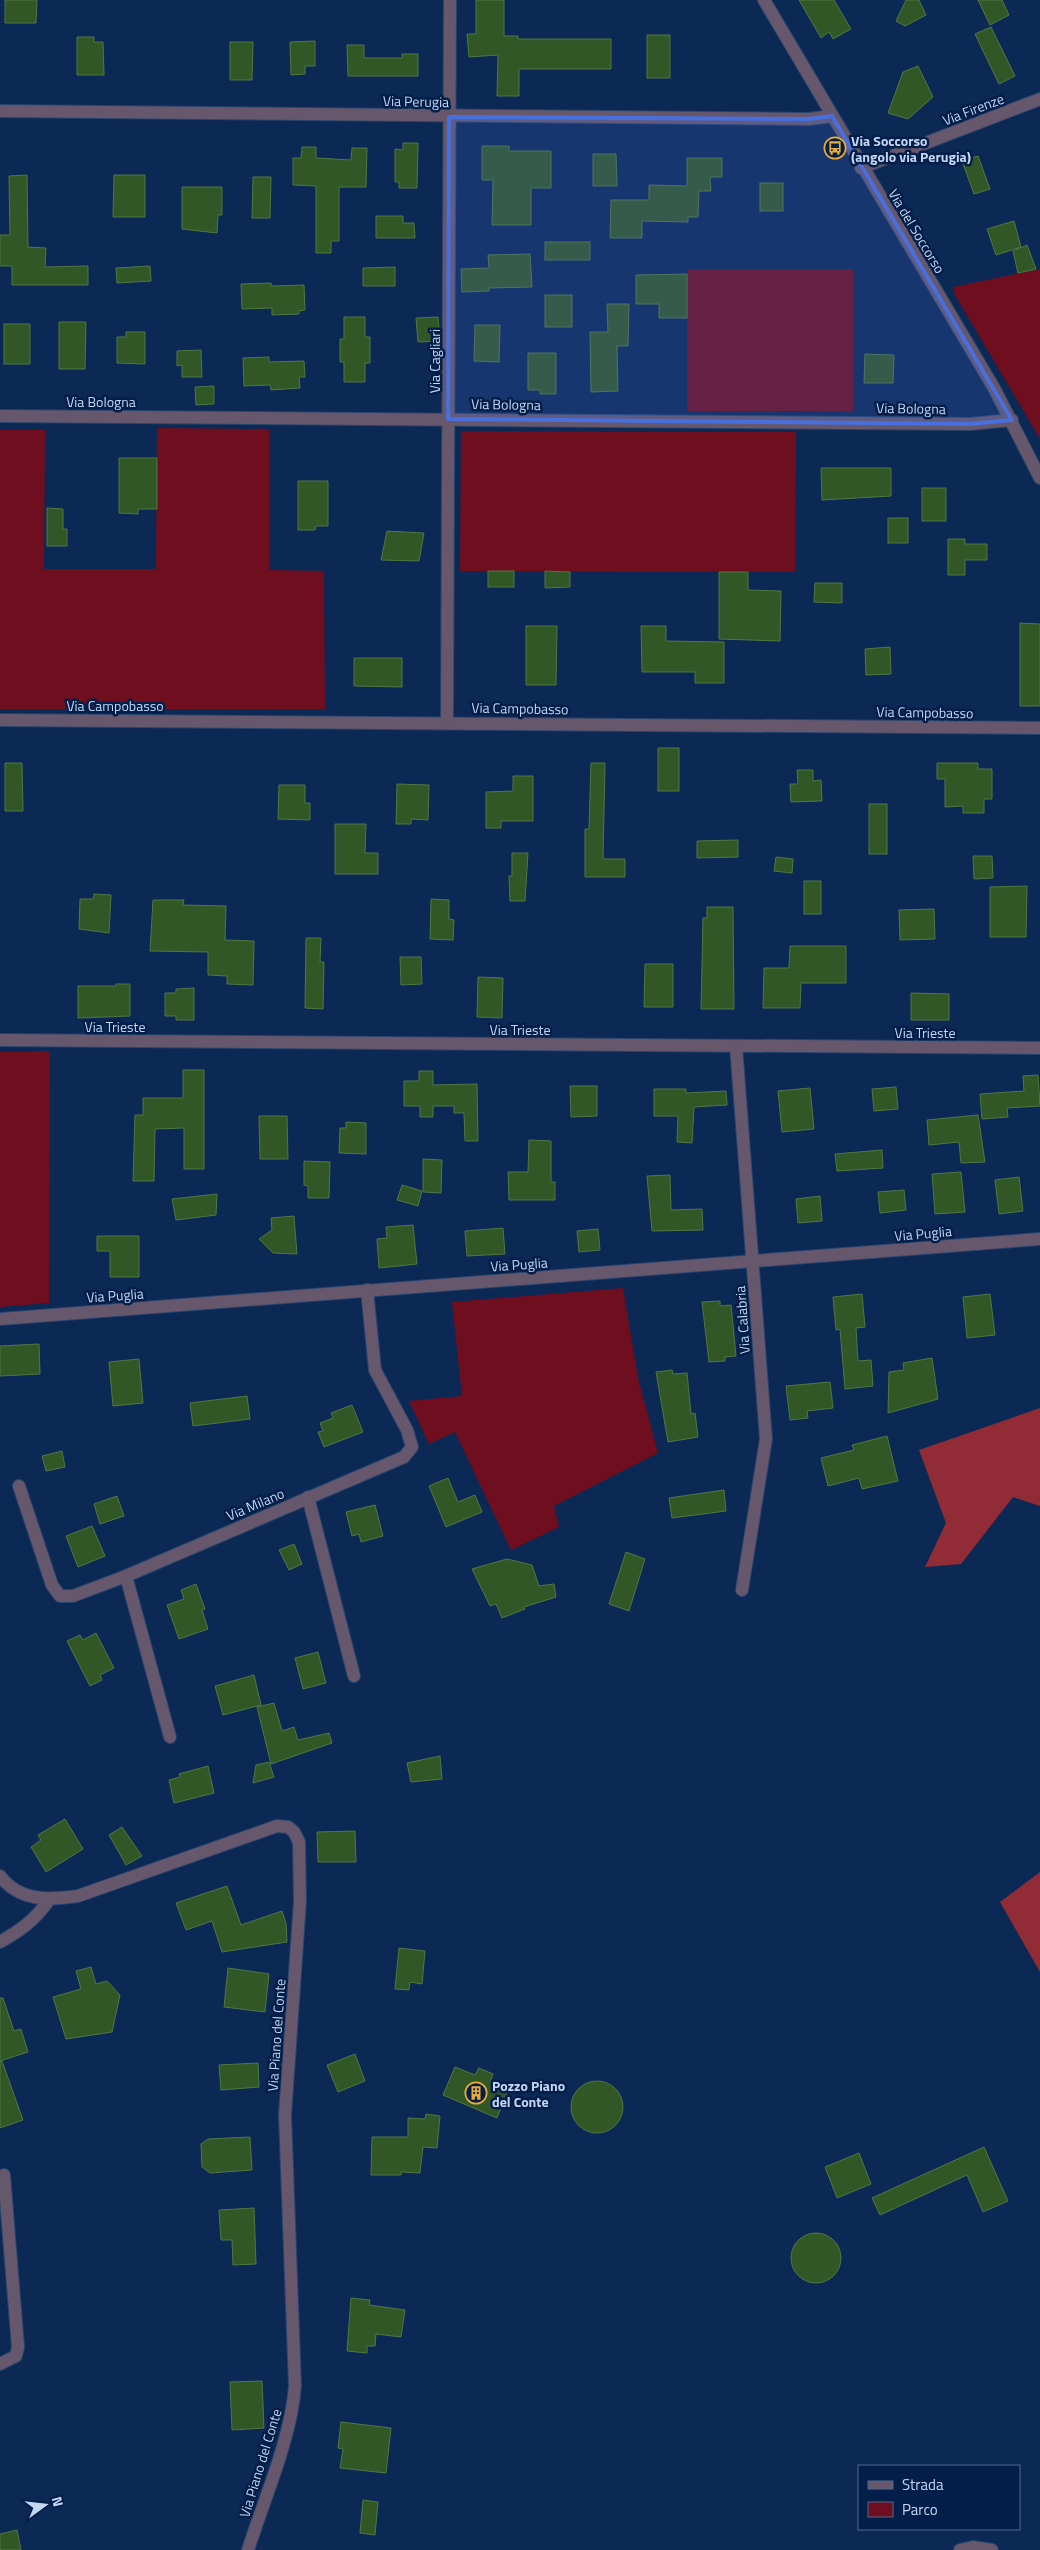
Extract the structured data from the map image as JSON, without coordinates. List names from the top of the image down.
{
  "streets": {
    "street": [
      "Via Perugia",
      "Via Firenze",
      "Via del Soccorso",
      "Via Cagliari",
      "Via Bologna",
      "Via Campobasso",
      "Via Trieste",
      "Via Puglia",
      "Via Calabria",
      "Via Milano",
      "Via Piano del Conte"
    ]
  },
  "crossings": [
    ["Via Perugia", "Via del Soccorso"],
    ["Via Perugia", "Via Cagliari"],
    ["Via Firenze", "Via del Soccorso"],
    ["Via del Soccorso", "Via Bologna"],
    ["Via Cagliari", "Via Bologna"],
    ["Via Cagliari", "Via Campobasso"],
    ["Via Trieste", "Via Calabria"],
    ["Via Puglia", "Via Calabria"],
    ["Via Puglia", "Via Milano"]
  ],
  "places": {
    "bus stop": ["Via Soccorso (angolo via Perugia)"],
    "building": ["Pozzo Piano del Conte"]
  },
  "legend": ["Strada", "Parco"],
  "north": "right"
}
